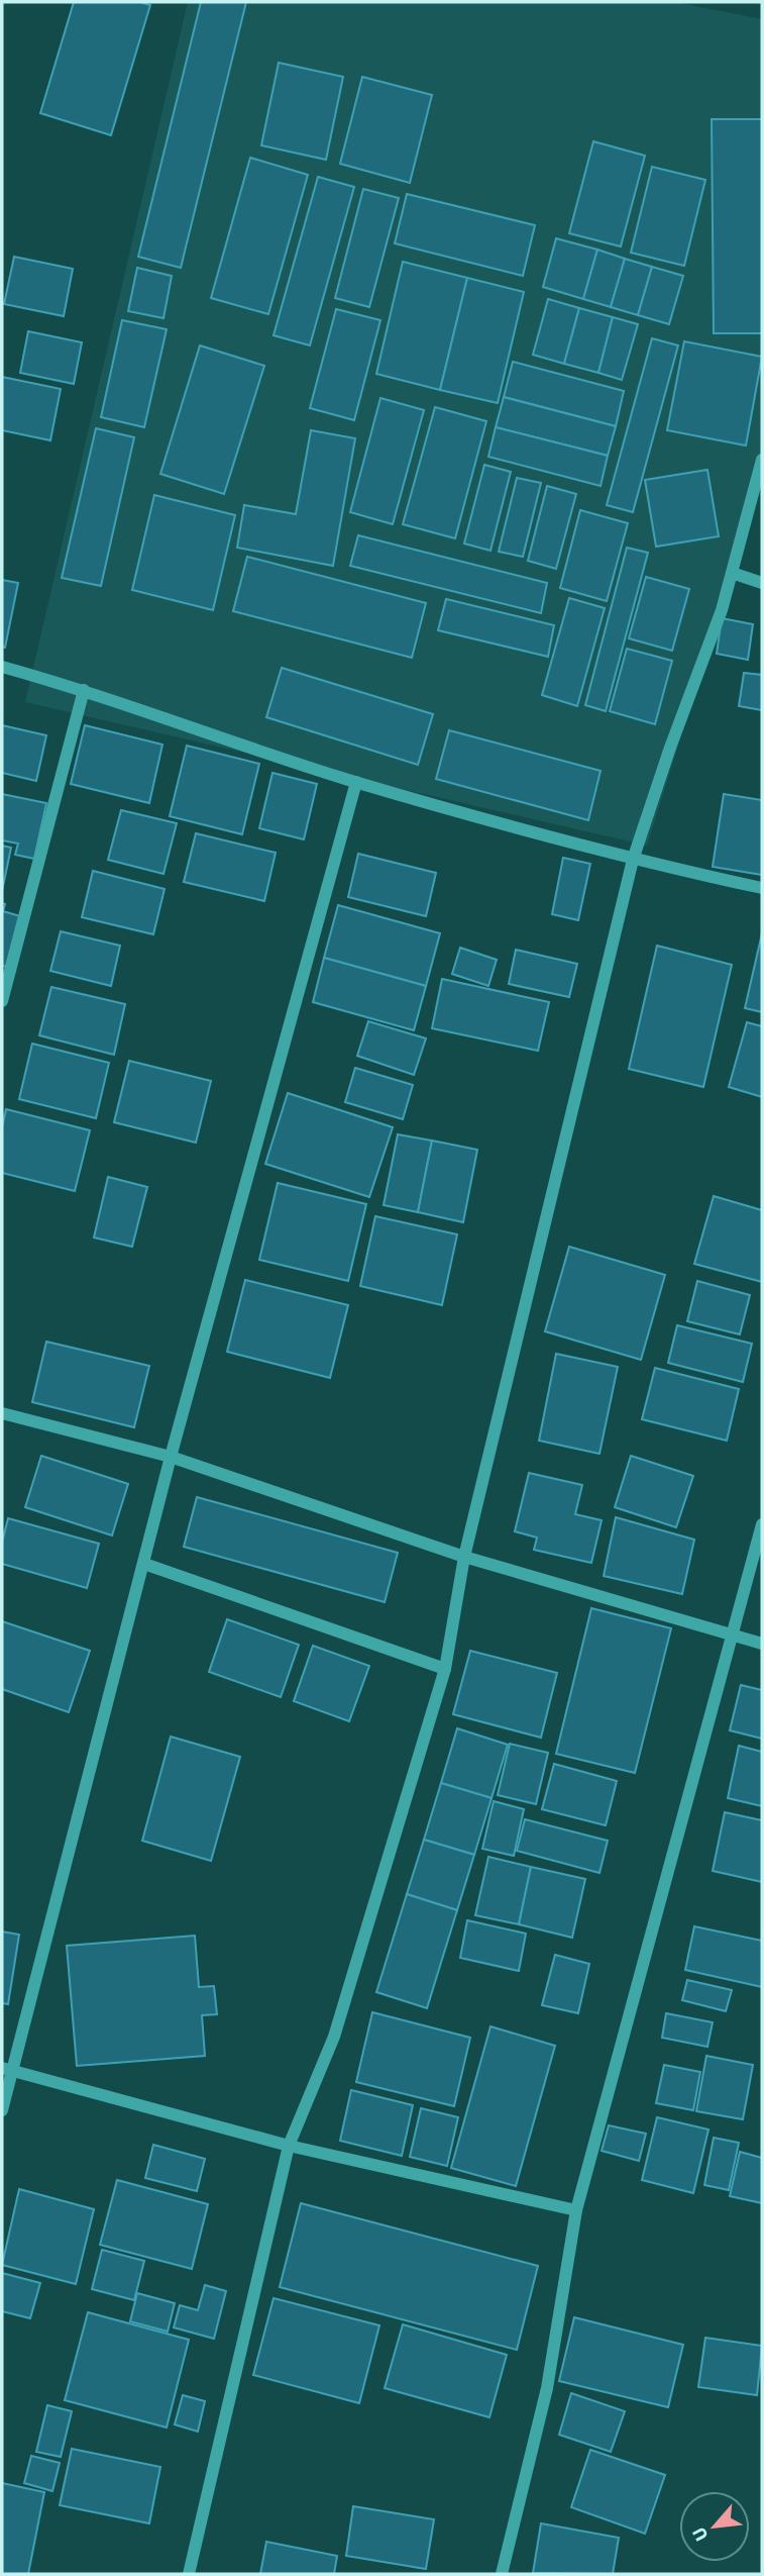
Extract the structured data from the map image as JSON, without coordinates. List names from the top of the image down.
{
  "north": "bottom left"
}
